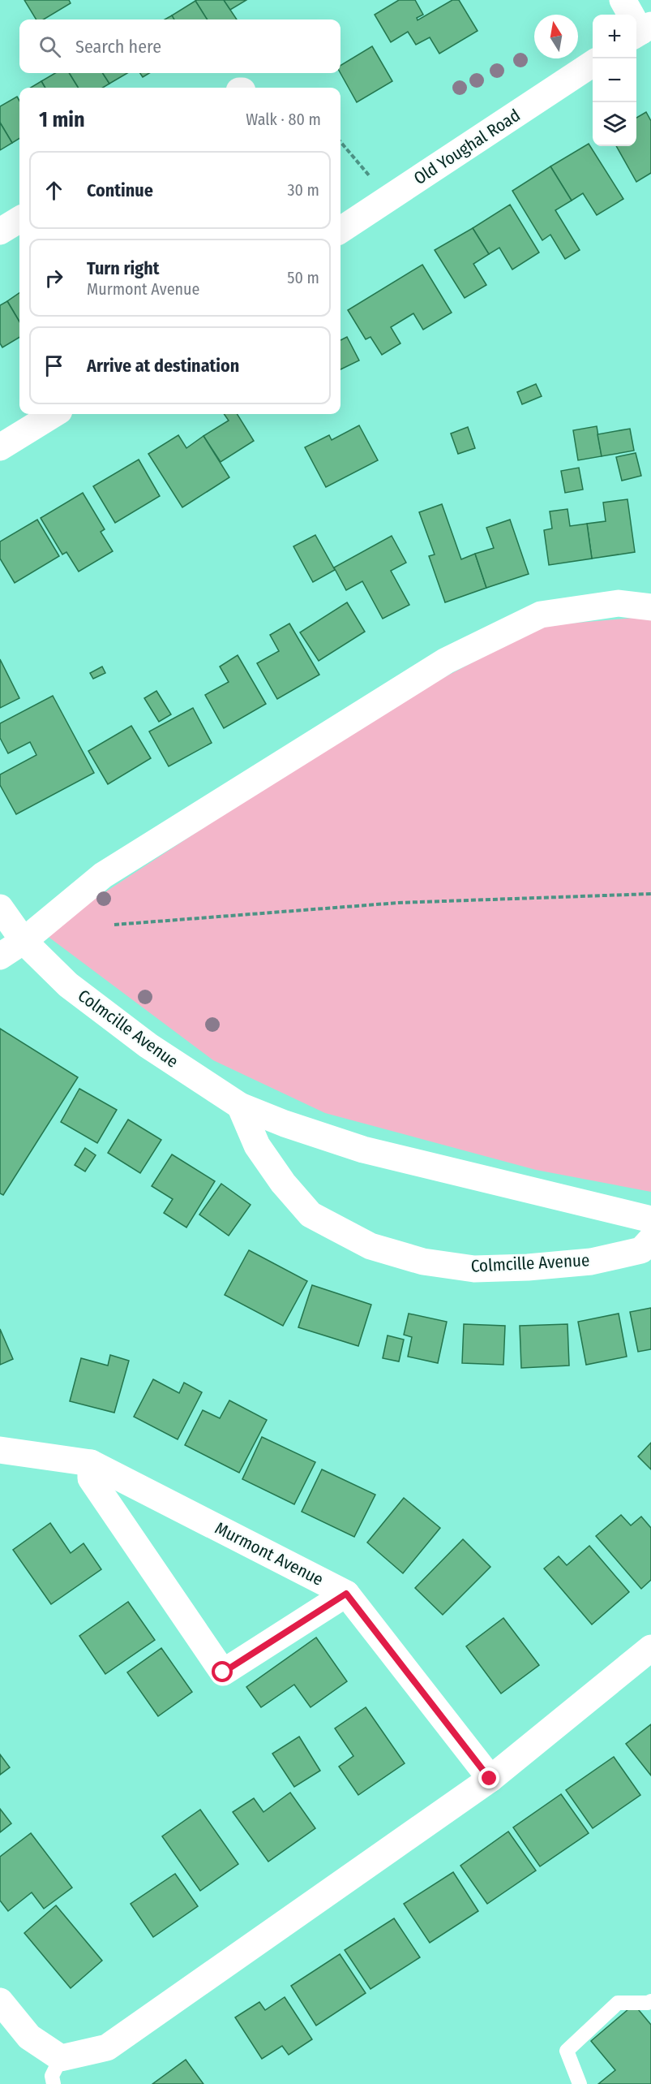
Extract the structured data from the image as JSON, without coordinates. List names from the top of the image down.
{
  "streets": {
    "street": ["Old Youghal Road", "Colmcille Avenue", "Murmont Avenue"]
  },
  "north": "top",
  "page": {
    "map_buttons": ["+", "−"],
    "search": "Search here",
    "heading": ["1 min", "Walk · 80 m"],
    "list": [
      ["Continue", "30 m"],
      ["Turn right", "Murmont Avenue", "50 m"],
      "Arrive at destination"
    ]
  }
}
